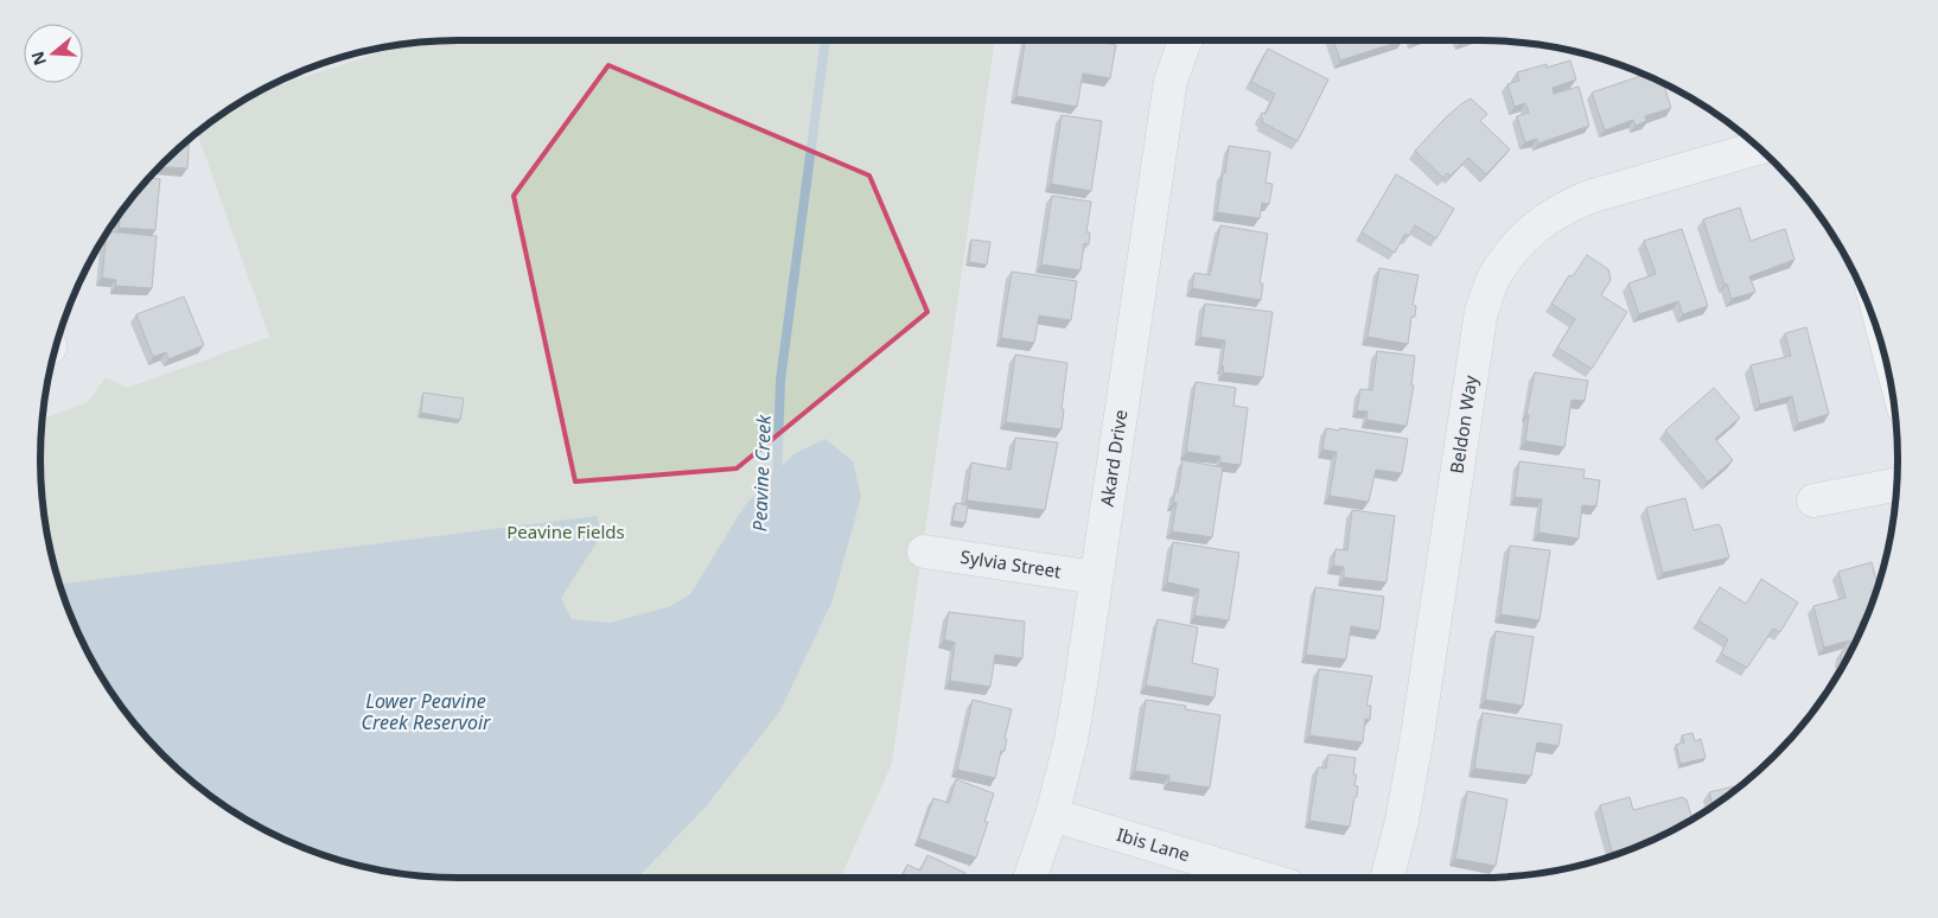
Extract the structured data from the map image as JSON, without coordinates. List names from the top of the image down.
{
  "streets": {
    "street": [
      "Beldon Way",
      "Akard Drive",
      "Sylvia Street",
      "Ibis Lane"
    ]
  },
  "crossings": [
    ["Akard Drive", "Sylvia Street"],
    ["Akard Drive", "Ibis Lane"]
  ],
  "water": ["Peavine Creek", "Lower Peavine Creek Reservoir"],
  "parks": ["Peavine Fields"],
  "north": "left"
}
